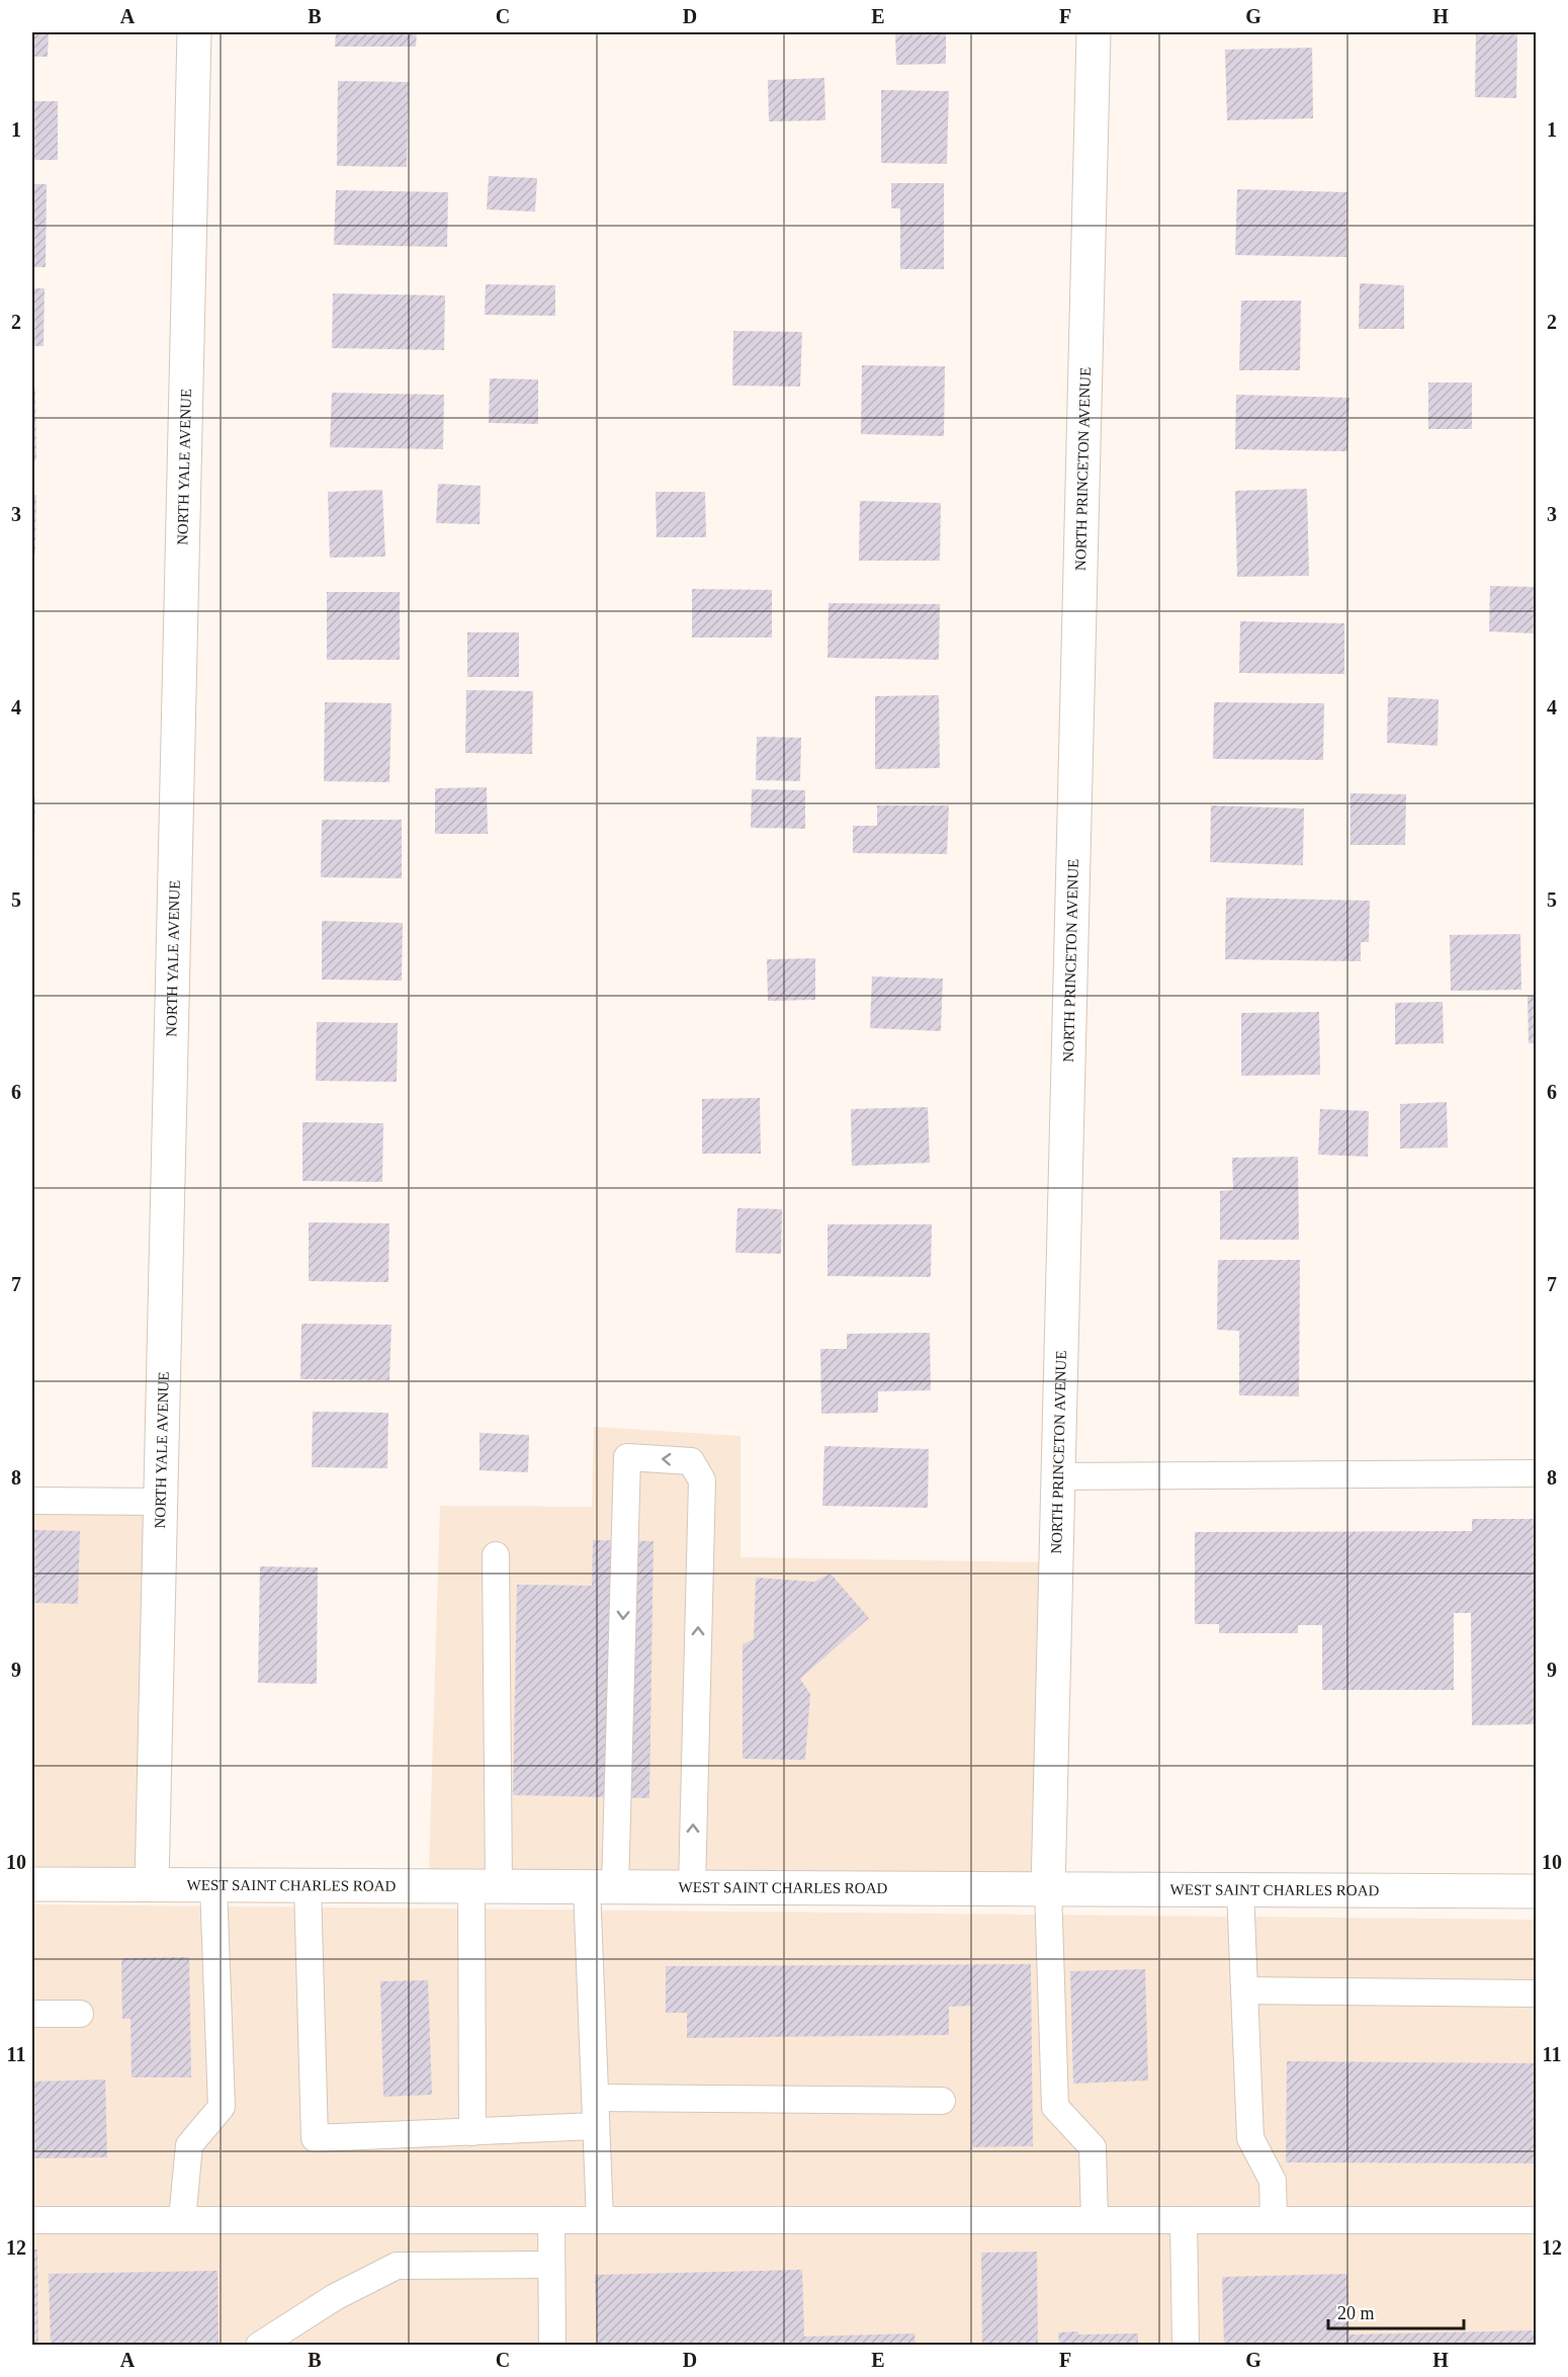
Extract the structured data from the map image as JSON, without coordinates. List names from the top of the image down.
{
  "streets": {
    "street": ["NORTH YALE AVENUE", "NORTH PRINCETON AVENUE", "WEST SAINT CHARLES ROAD"]
  },
  "crossings": [
    ["NORTH YALE AVENUE", "WEST SAINT CHARLES ROAD"],
    ["NORTH PRINCETON AVENUE", "WEST SAINT CHARLES ROAD"]
  ],
  "scale_bar": "20 m",
  "grid": {
    "columns": [
      "A",
      "B",
      "C",
      "D",
      "E",
      "F",
      "G",
      "H"
    ],
    "rows": [
      "1",
      "2",
      "3",
      "4",
      "5",
      "6",
      "7",
      "8",
      "9",
      "10",
      "11",
      "12"
    ]
  }
}
